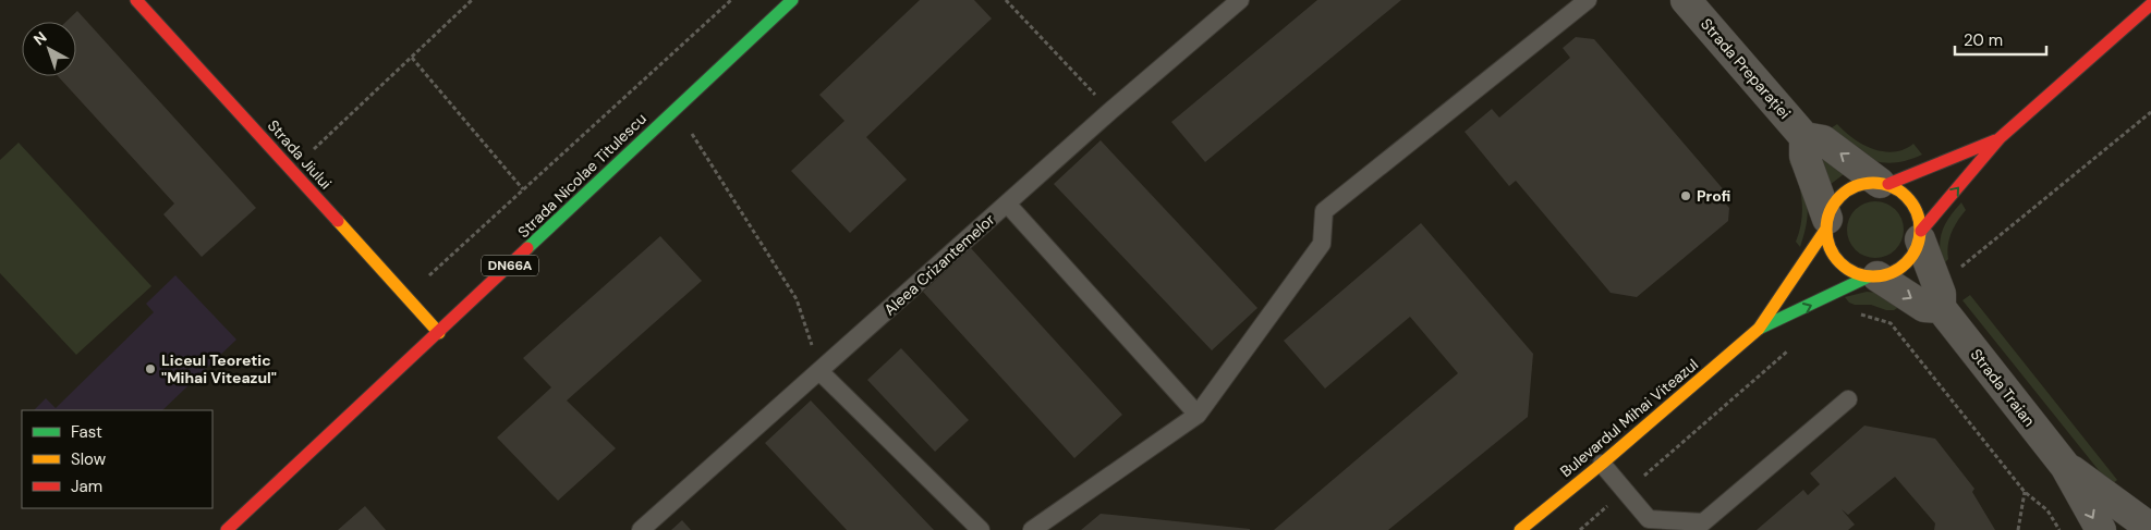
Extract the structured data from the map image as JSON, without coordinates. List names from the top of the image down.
{
  "streets": {
    "main road": [
      "Strada Jiului",
      "Strada Nicolae Titulescu",
      "DN66A",
      "Bulevardul Mihai Viteazul"
    ],
    "street": ["Strada Preparației", "Strada Traian"],
    "lane": ["Aleea Crizantemelor"]
  },
  "crossings": [
    ["Strada Jiului", "Strada Nicolae Titulescu"],
    ["Strada Traian", "Bulevardul Mihai Viteazul"]
  ],
  "places": ["Profi", "Liceul Teoretic \"Mihai Viteazul\""],
  "legend": ["Fast", "Slow", "Jam"],
  "scale_bar": "20 m",
  "north": "top left"
}
